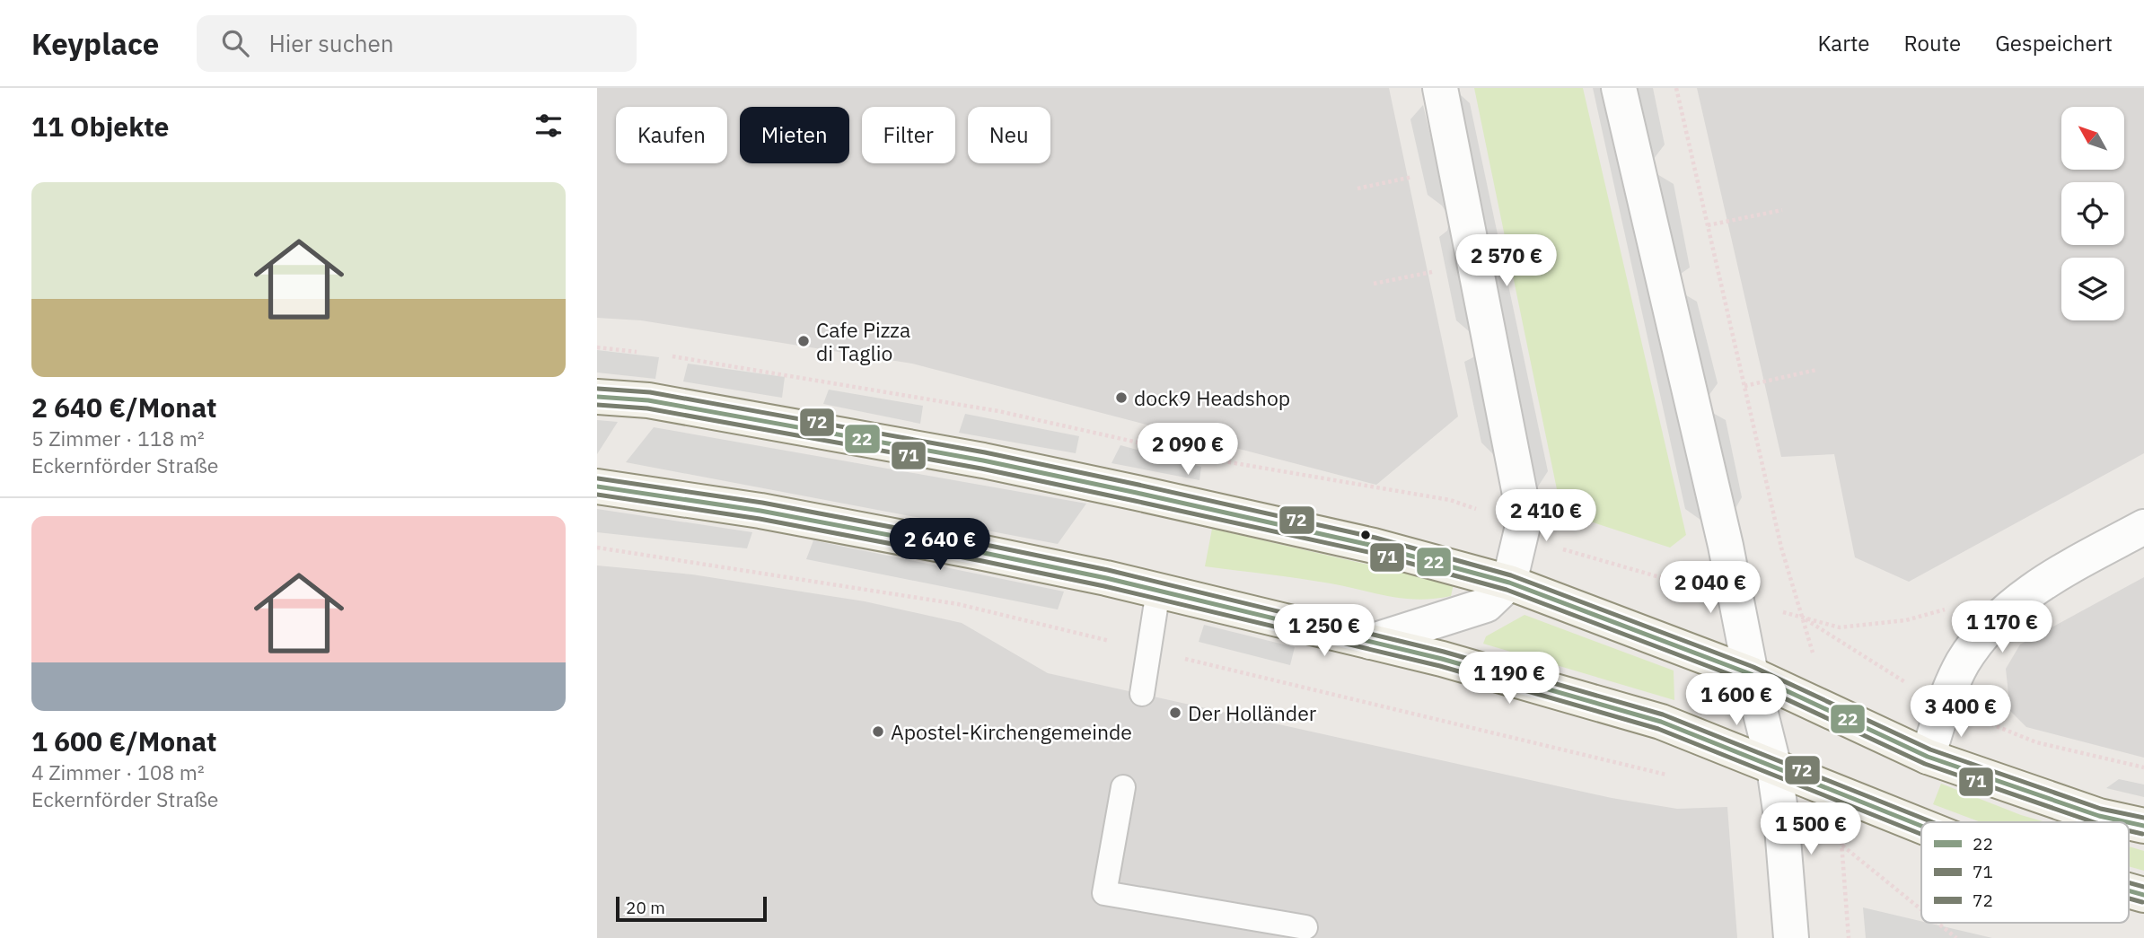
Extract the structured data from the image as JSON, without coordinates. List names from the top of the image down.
{
  "places": [
    "Cafe Pizza di Taglio",
    "dock9 Headshop",
    "Der Holländer",
    "Apostel-Kirchengemeinde"
  ],
  "lines": ["transit line 72", "transit line 22", "transit line 71"],
  "legend": ["22", "71", "72"],
  "scale_bar": "20 m",
  "north": "top left",
  "page": {
    "header": "Keyplace",
    "search": "Hier suchen",
    "nav": ["Karte", "Route", "Gespeichert"],
    "heading": "11 Objekte",
    "chip": [
      "Kaufen",
      "Mieten",
      "Filter",
      "Neu"
    ],
    "list": [
      {
        "name": "2 640 €/Monat",
        "note": "5 Zimmer · 118 m² · Eckernförder Straße"
      },
      {
        "name": "1 600 €/Monat",
        "note": "4 Zimmer · 108 m² · Eckernförder Straße"
      }
    ],
    "price": [
      "2 570 €",
      "2 090 €",
      "2 410 €",
      "2 640 €",
      "2 040 €",
      "1 170 €",
      "1 250 €",
      "1 190 €",
      "1 600 €",
      "3 400 €",
      "1 500 €"
    ],
    "scale": "20 m"
  }
}
